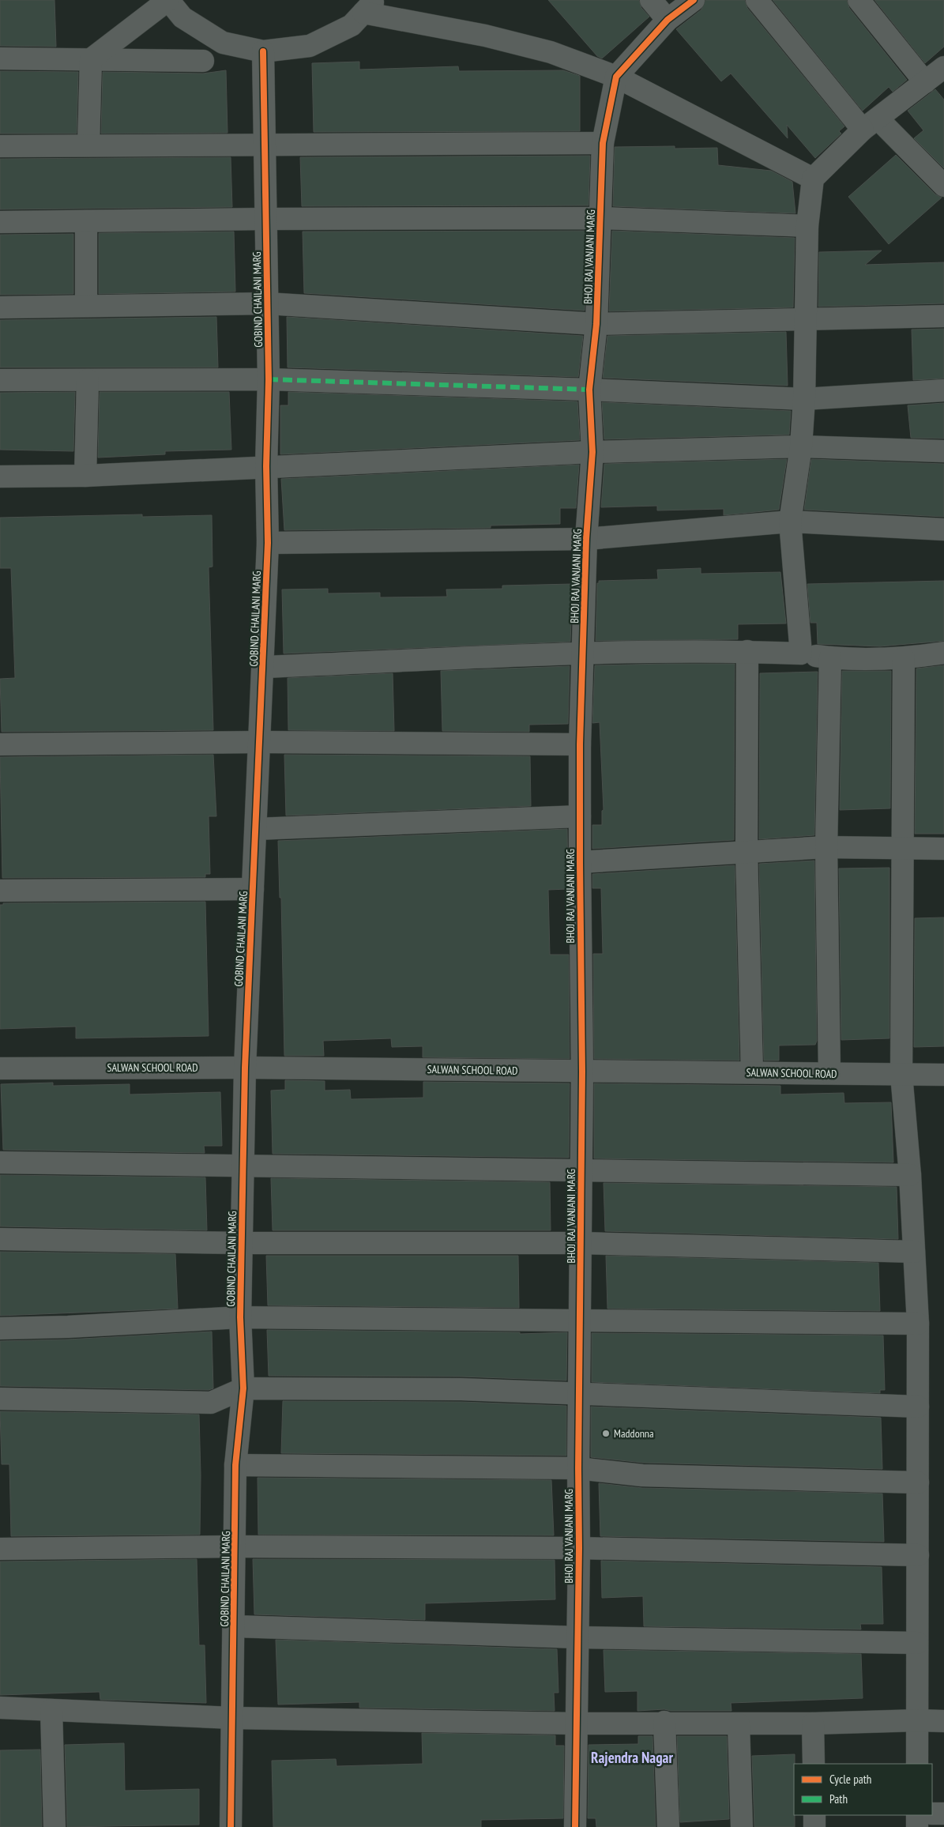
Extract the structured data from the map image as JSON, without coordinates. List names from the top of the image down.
{
  "streets": {
    "street": ["BHOJ RAJ VANJANI MARG", "GOBIND CHAILANI MARG", "SALWAN SCHOOL ROAD"]
  },
  "crossings": [
    ["BHOJ RAJ VANJANI MARG", "SALWAN SCHOOL ROAD"],
    ["GOBIND CHAILANI MARG", "SALWAN SCHOOL ROAD"]
  ],
  "districts": ["Rajendra Nagar"],
  "places": ["Maddonna"],
  "legend": ["Cycle path", "Path"]
}
